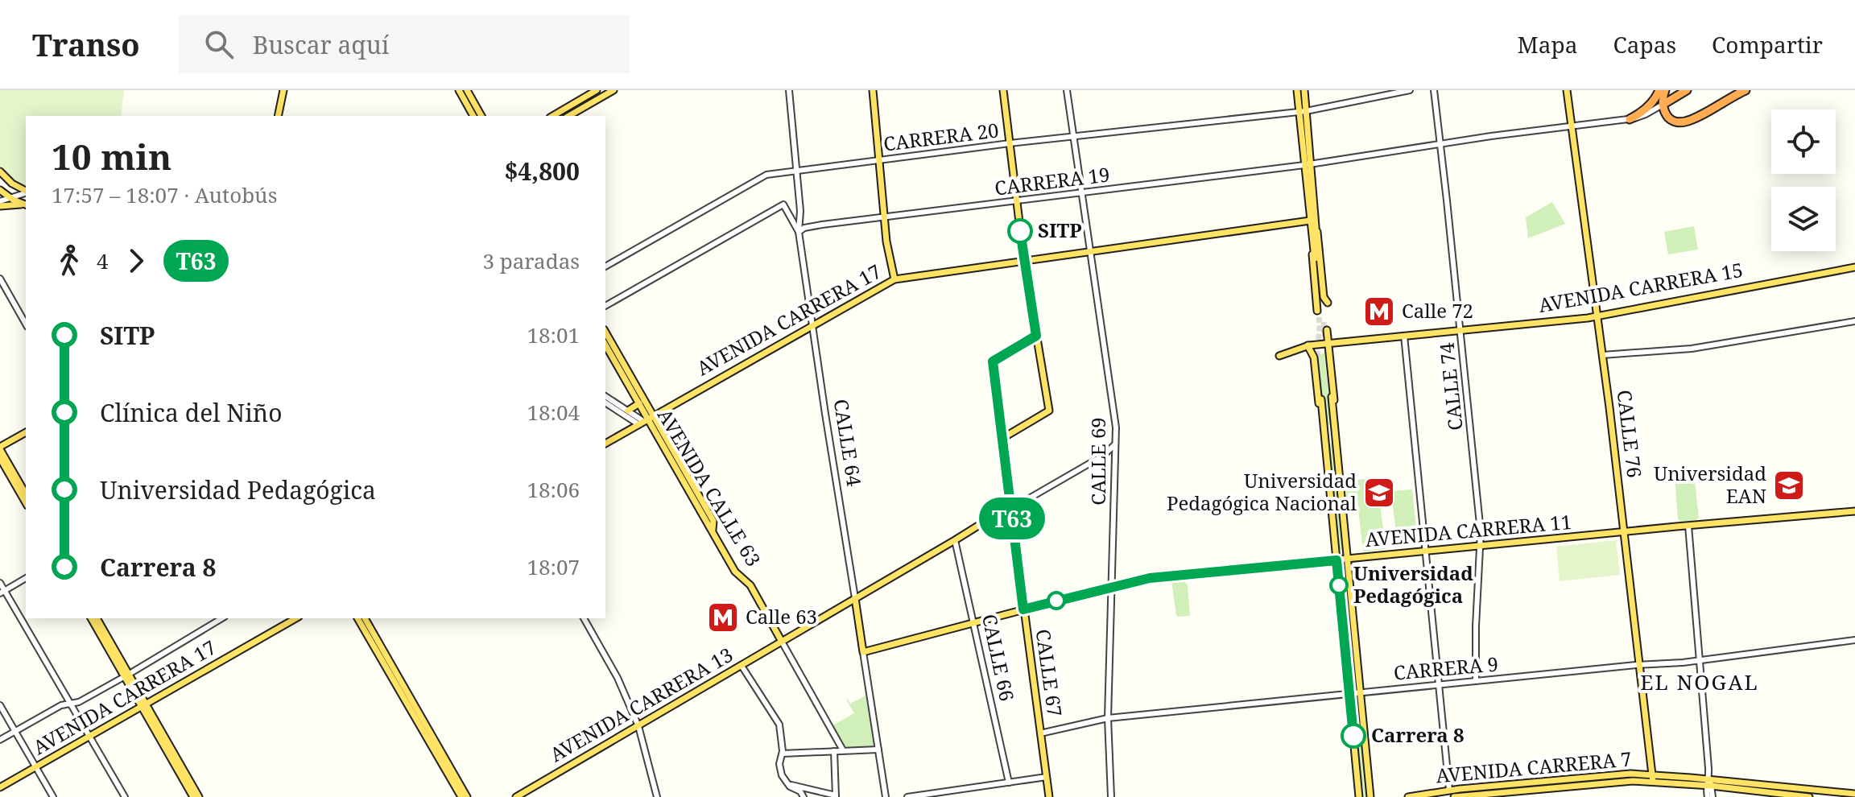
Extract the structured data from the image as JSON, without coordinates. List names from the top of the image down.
{
  "streets": {
    "main road": [
      "AVENIDA CARRERA 15",
      "AVENIDA CARRERA 17",
      "CALLE 76",
      "CALLE 64",
      "AVENIDA CALLE 63",
      "AVENIDA CARRERA 11",
      "CALLE 67",
      "AVENIDA CARRERA 13",
      "AVENIDA CARRERA 7"
    ],
    "street": [
      "CARRERA 20",
      "CARRERA 19",
      "CALLE 74",
      "CALLE 69",
      "CALLE 66",
      "CARRERA 9"
    ]
  },
  "crossings": [
    ["CARRERA 20", "CALLE 64"],
    ["CARRERA 20", "CALLE 69"],
    ["CARRERA 19", "CALLE 74"],
    ["CARRERA 19", "CALLE 76"],
    ["CARRERA 19", "CALLE 64"],
    ["CARRERA 19", "CALLE 69"],
    ["AVENIDA CARRERA 15", "CALLE 74"],
    ["AVENIDA CARRERA 15", "CALLE 76"],
    ["AVENIDA CARRERA 17", "CALLE 64"],
    ["AVENIDA CARRERA 17", "CALLE 69"],
    ["AVENIDA CARRERA 17", "AVENIDA CALLE 63"],
    ["AVENIDA CARRERA 17", "CALLE 67"],
    ["CALLE 74", "AVENIDA CARRERA 11"],
    ["CALLE 74", "CARRERA 9"],
    ["CALLE 76", "AVENIDA CARRERA 11"],
    ["CALLE 76", "CARRERA 9"],
    ["CALLE 76", "AVENIDA CARRERA 7"],
    ["CALLE 64", "AVENIDA CARRERA 11"],
    ["CALLE 64", "AVENIDA CARRERA 13"],
    ["CALLE 69", "AVENIDA CARRERA 11"],
    ["CALLE 69", "CARRERA 9"],
    ["CALLE 69", "AVENIDA CARRERA 13"],
    ["AVENIDA CALLE 63", "AVENIDA CARRERA 13"],
    ["AVENIDA CARRERA 11", "CALLE 66"],
    ["AVENIDA CARRERA 11", "CALLE 67"],
    ["CALLE 66", "AVENIDA CARRERA 13"],
    ["CARRERA 9", "CALLE 67"],
    ["CALLE 67", "AVENIDA CARRERA 13"]
  ],
  "districts": ["EL NOGAL"],
  "places": {
    "other": ["SITP", "Universidad Pedagógica", "Carrera 8"],
    "metro station": ["Calle 72", "Calle 63"],
    "school or university": ["Universidad EAN", "Universidad Pedagógica Nacional"]
  },
  "lines": ["bus line T63"],
  "page": {
    "header": "Transo",
    "search": "Buscar aquí",
    "nav": ["Mapa", "Capas", "Compartir"],
    "on_map": "T63",
    "heading": ["10 min", "17:57 – 18:07 · Autobús", "$4,800"],
    "legs": ["4", "T63", "3 paradas"],
    "list": [
      {
        "name": "SITP",
        "value": "18:01"
      },
      {
        "name": "Clínica del Niño",
        "value": "18:04"
      },
      {
        "name": "Universidad Pedagógica",
        "value": "18:06"
      },
      {
        "name": "Carrera 8",
        "value": "18:07"
      }
    ]
  }
}
